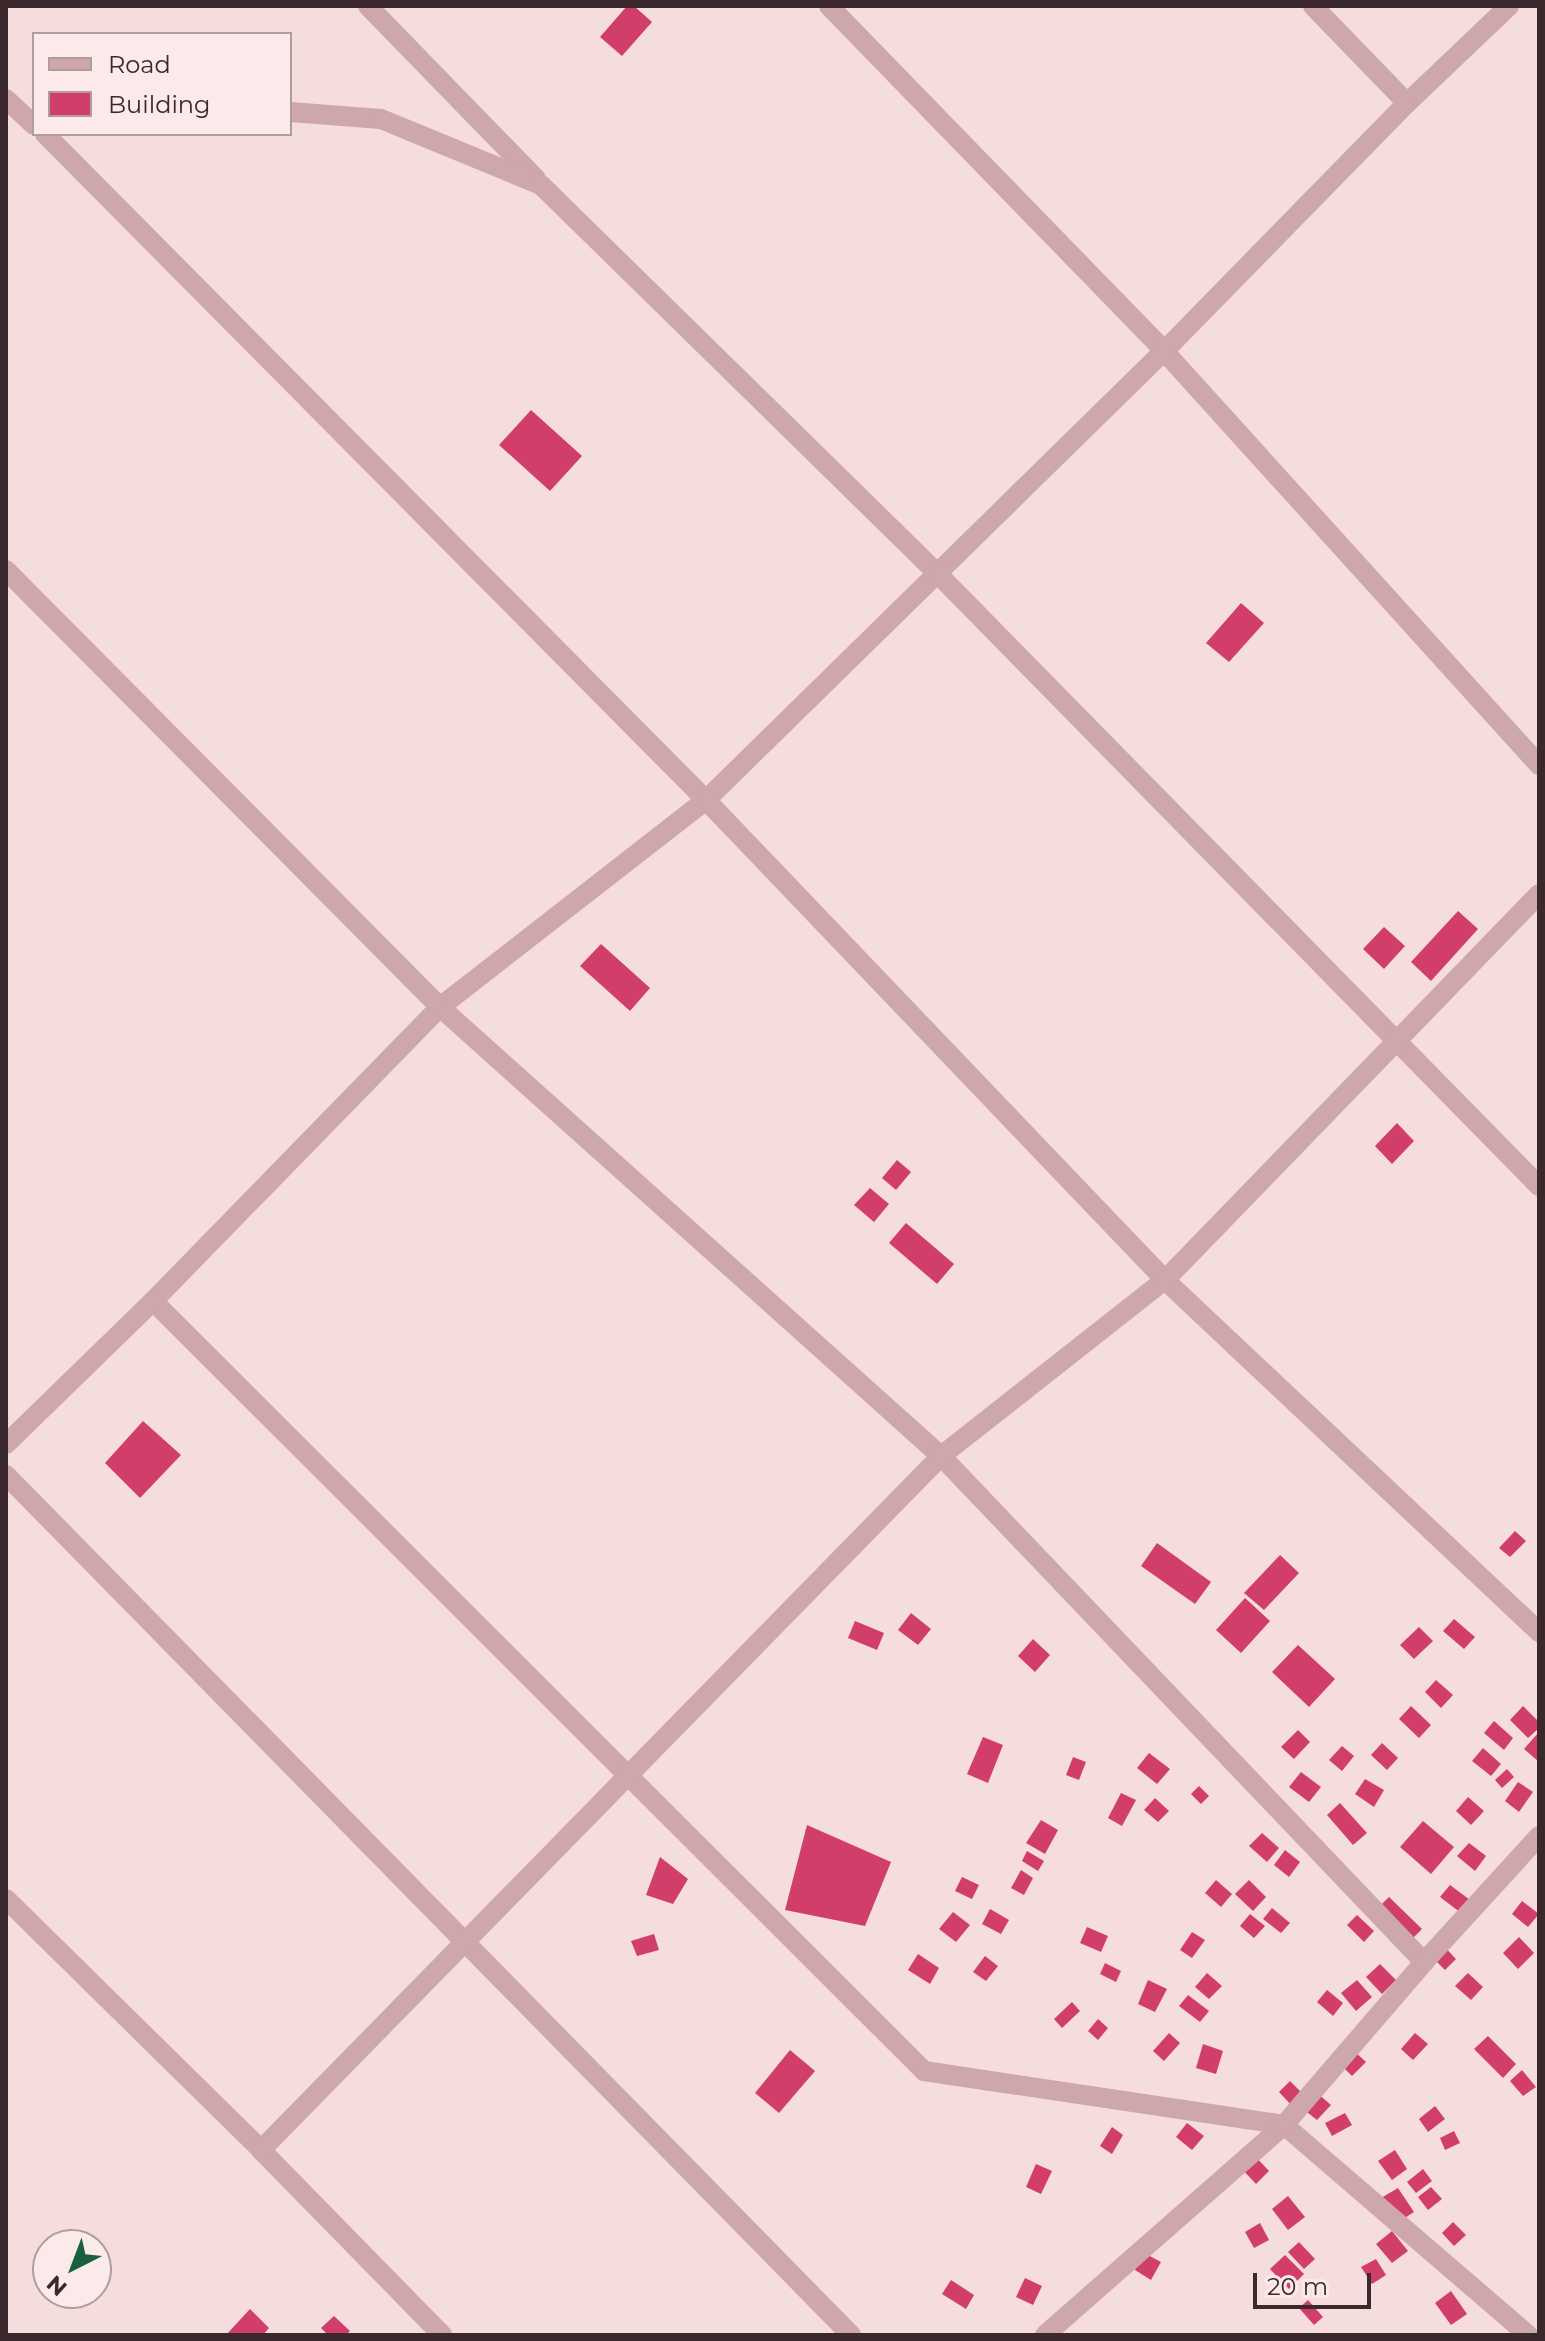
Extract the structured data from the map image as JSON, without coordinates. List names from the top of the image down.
{
  "legend": ["Road", "Building"],
  "scale_bar": "20 m",
  "north": "bottom left"
}
